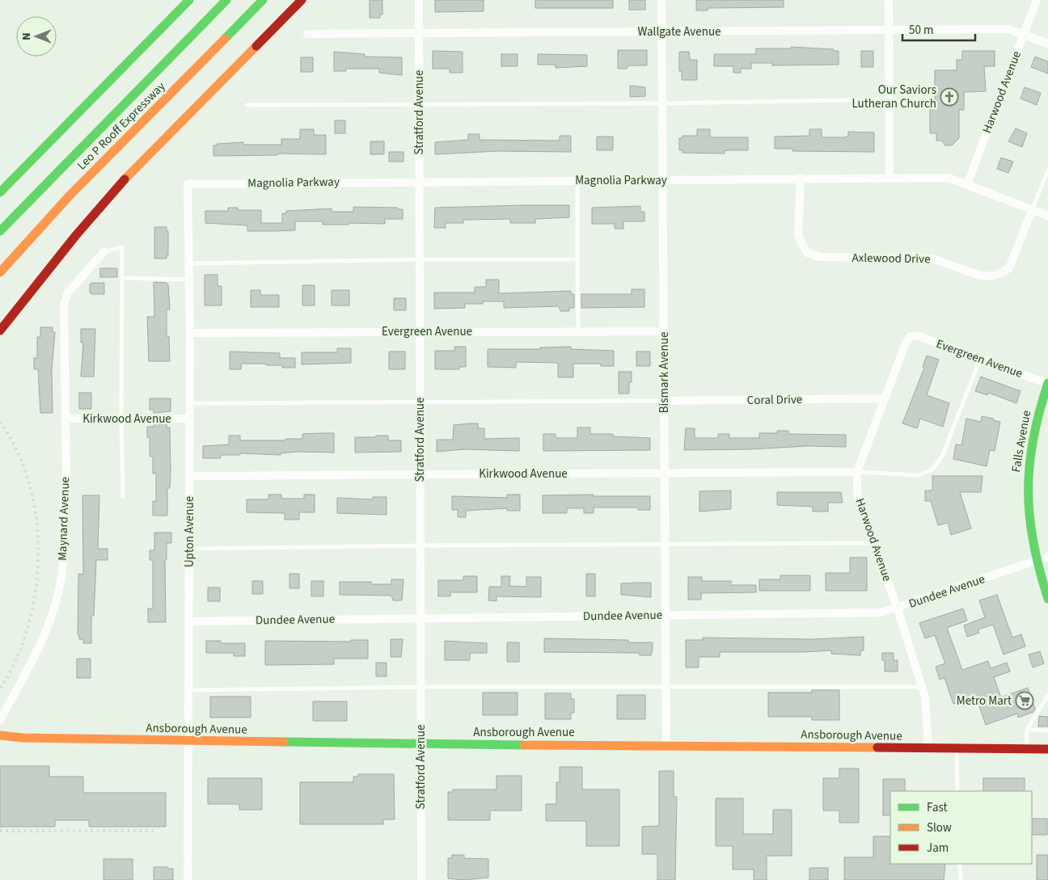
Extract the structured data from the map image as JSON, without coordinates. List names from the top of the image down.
{
  "streets": {
    "main road": ["Leo P Rooff Expressway", "Falls Avenue", "Ansborough Avenue"],
    "street": [
      "Wallgate Avenue",
      "Harwood Avenue",
      "Stratford Avenue",
      "Magnolia Parkway",
      "Axlewood Drive",
      "Evergreen Avenue",
      "Bismark Avenue",
      "Coral Drive",
      "Kirkwood Avenue",
      "Maynard Avenue",
      "Upton Avenue",
      "Dundee Avenue"
    ]
  },
  "crossings": [
    ["Wallgate Avenue", "Harwood Avenue"],
    ["Wallgate Avenue", "Stratford Avenue"],
    ["Wallgate Avenue", "Bismark Avenue"],
    ["Harwood Avenue", "Magnolia Parkway"],
    ["Harwood Avenue", "Evergreen Avenue"],
    ["Harwood Avenue", "Coral Drive"],
    ["Harwood Avenue", "Kirkwood Avenue"],
    ["Harwood Avenue", "Dundee Avenue"],
    ["Harwood Avenue", "Ansborough Avenue"],
    ["Stratford Avenue", "Magnolia Parkway"],
    ["Stratford Avenue", "Evergreen Avenue"],
    ["Stratford Avenue", "Kirkwood Avenue"],
    ["Stratford Avenue", "Dundee Avenue"],
    ["Stratford Avenue", "Ansborough Avenue"],
    ["Magnolia Parkway", "Axlewood Drive"],
    ["Magnolia Parkway", "Bismark Avenue"],
    ["Magnolia Parkway", "Upton Avenue"],
    ["Evergreen Avenue", "Bismark Avenue"],
    ["Evergreen Avenue", "Falls Avenue"],
    ["Evergreen Avenue", "Upton Avenue"],
    ["Bismark Avenue", "Coral Drive"],
    ["Bismark Avenue", "Kirkwood Avenue"],
    ["Bismark Avenue", "Dundee Avenue"],
    ["Bismark Avenue", "Ansborough Avenue"],
    ["Kirkwood Avenue", "Maynard Avenue"],
    ["Kirkwood Avenue", "Upton Avenue"],
    ["Falls Avenue", "Dundee Avenue"],
    ["Upton Avenue", "Dundee Avenue"],
    ["Upton Avenue", "Ansborough Avenue"]
  ],
  "places": {
    "church": ["Our Saviors Lutheran Church"],
    "supermarket": ["Metro Mart"]
  },
  "legend": ["Fast", "Slow", "Jam"],
  "scale_bar": "50 m",
  "north": "left"
}
